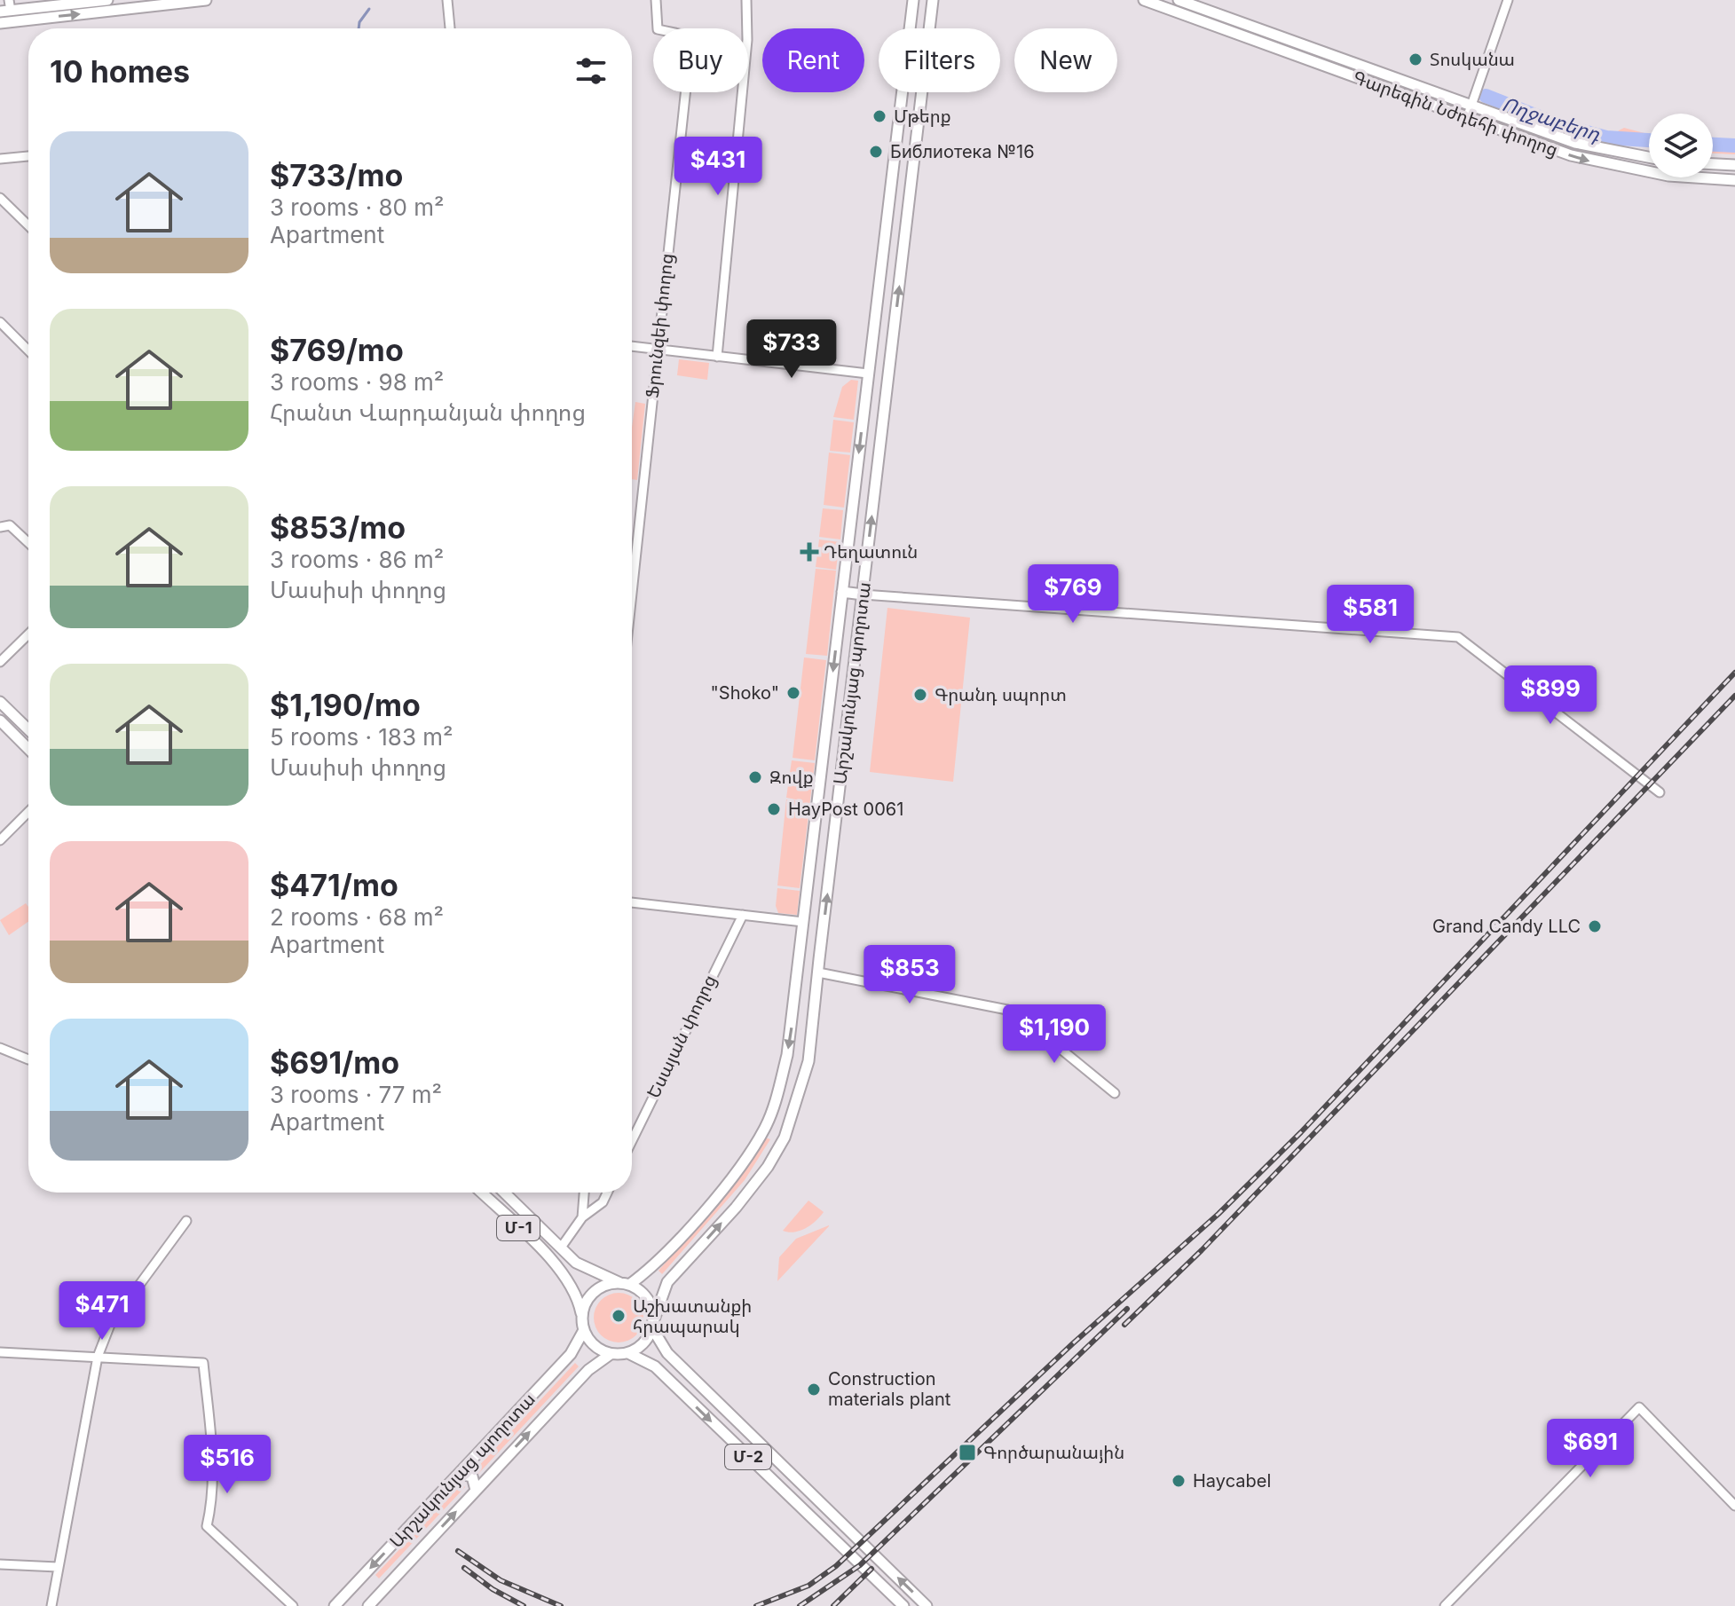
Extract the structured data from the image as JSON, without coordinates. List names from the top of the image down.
{
  "streets": {
    "main road": [
      "Գարեգին Նժդեհի փողոց",
      "Արշակունյաց պողոտա",
      "Մ-1",
      "Մ-2"
    ],
    "street": ["Ֆրունզեի փողոց", "Եսայան փողոց"]
  },
  "crossings": [
    ["Արշակունյաց պողոտա", "Մ-1"],
    ["Արշակունյաց պողոտա", "Մ-2"],
    ["Մ-1", "Մ-2"]
  ],
  "water": ["Ողջաբերդ"],
  "places": {
    "other": [
      "Տոսկանա",
      "Մթերք",
      "Библиотека №16",
      "\"Shoko\"",
      "Գրանդ սպորտ",
      "Զովք",
      "HayPost 0061",
      "Grand Candy LLC",
      "Աշխատանքի հրապարակ",
      "Construction materials plant",
      "Haycabel"
    ],
    "health": ["Դեղատուն"],
    "transit": ["Գործարանային"]
  },
  "page": {
    "chip": [
      "Buy",
      "Rent",
      "Filters",
      "New"
    ],
    "heading": "10 homes",
    "list": [
      {
        "name": "$733/mo",
        "note": "3 rooms · 80 m² · Apartment"
      },
      {
        "name": "$769/mo",
        "note": "3 rooms · 98 m² · Հրանտ Վարդանյան փողոց"
      },
      {
        "name": "$853/mo",
        "note": "3 rooms · 86 m² · Մասիսի փողոց"
      },
      {
        "name": "$1,190/mo",
        "note": "5 rooms · 183 m² · Մասիսի փողոց"
      },
      {
        "name": "$471/mo",
        "note": "2 rooms · 68 m² · Apartment"
      },
      {
        "name": "$691/mo",
        "note": "3 rooms · 77 m² · Apartment"
      }
    ],
    "price": [
      "$431",
      "$733",
      "$769",
      "$581",
      "$899",
      "$853",
      "$1,190",
      "$471",
      "$691",
      "$516"
    ]
  }
}
